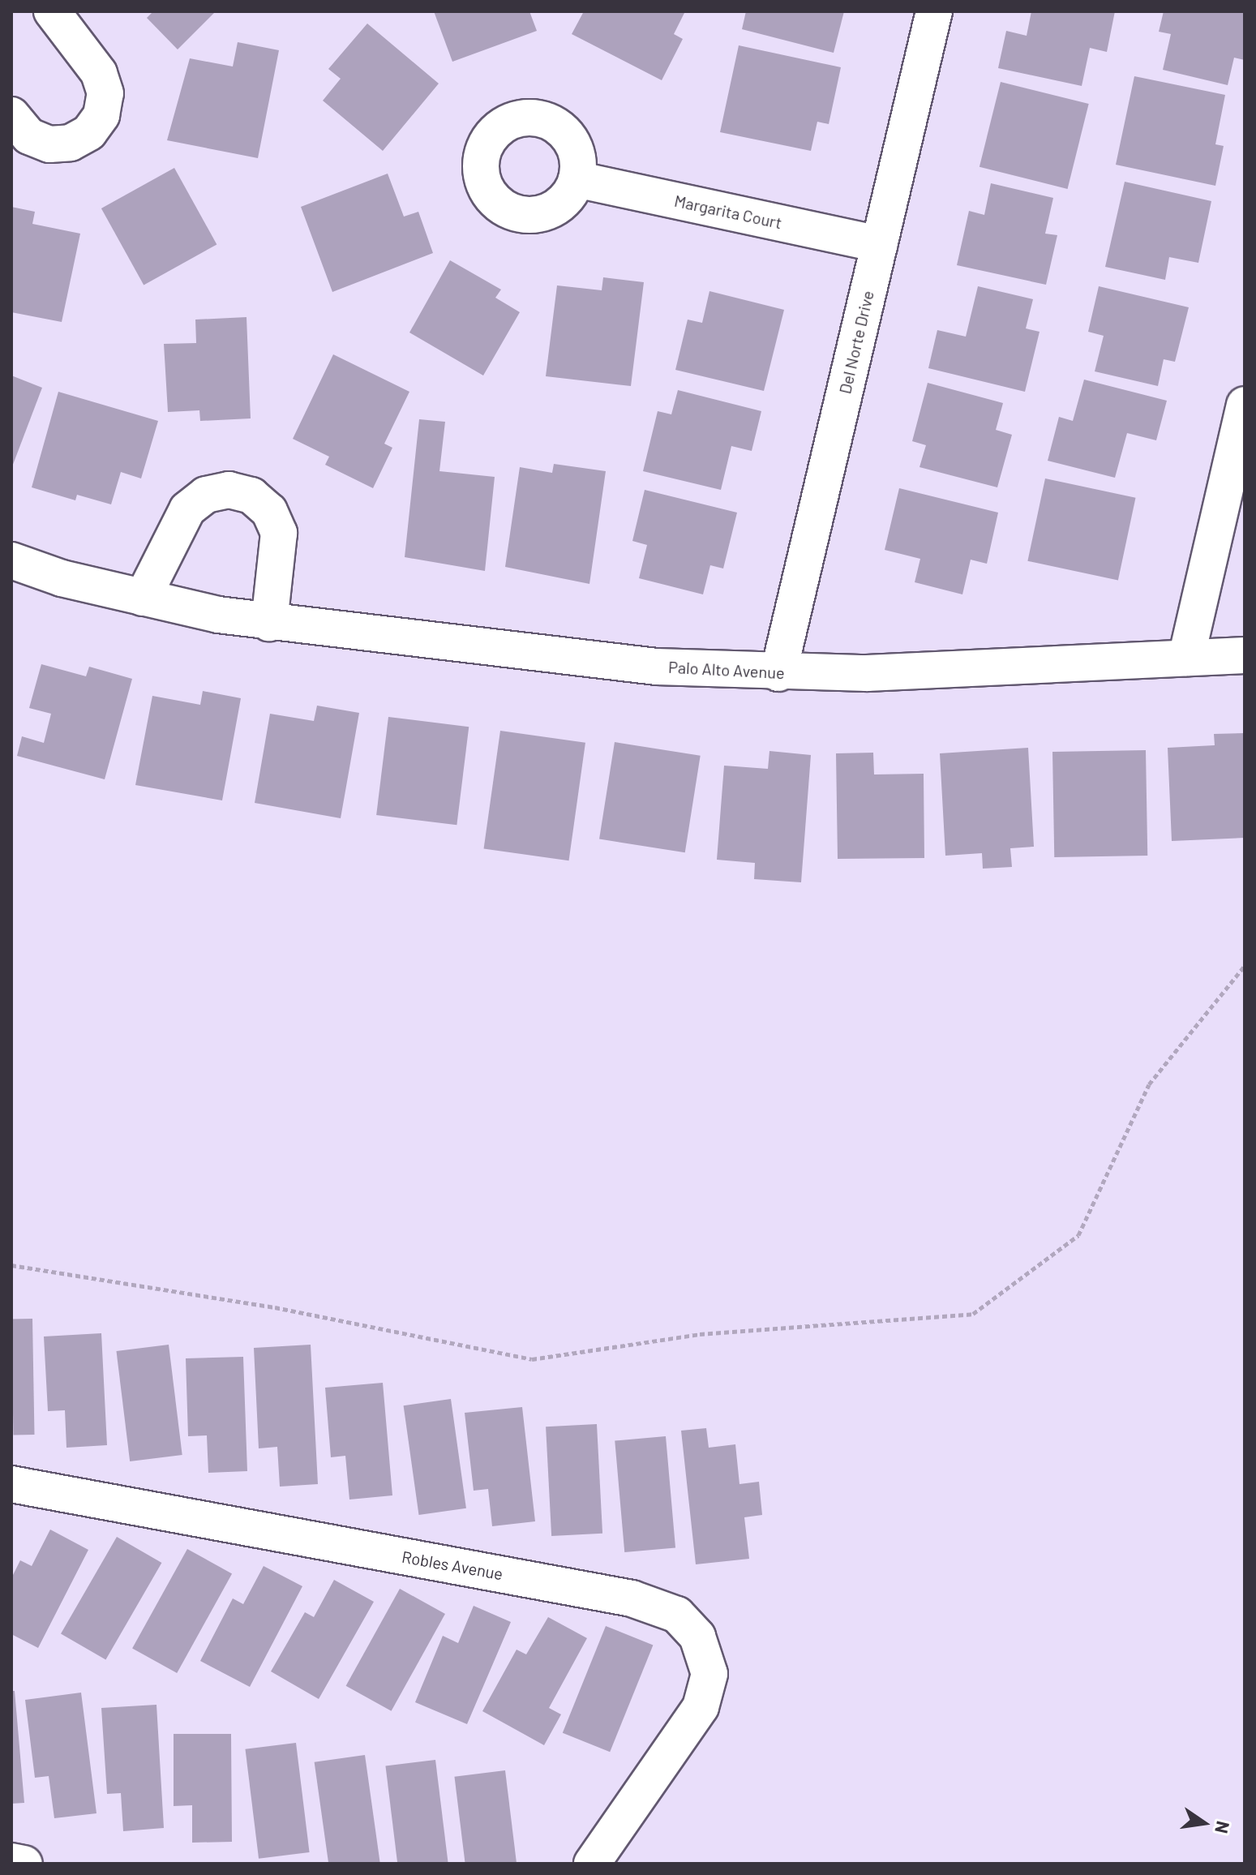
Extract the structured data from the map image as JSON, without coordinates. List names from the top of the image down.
{
  "streets": {
    "street": [
      "Margarita Court",
      "Del Norte Drive",
      "Palo Alto Avenue",
      "Robles Avenue"
    ]
  },
  "crossings": [
    ["Margarita Court", "Del Norte Drive"],
    ["Del Norte Drive", "Palo Alto Avenue"]
  ],
  "north": "right"
}
